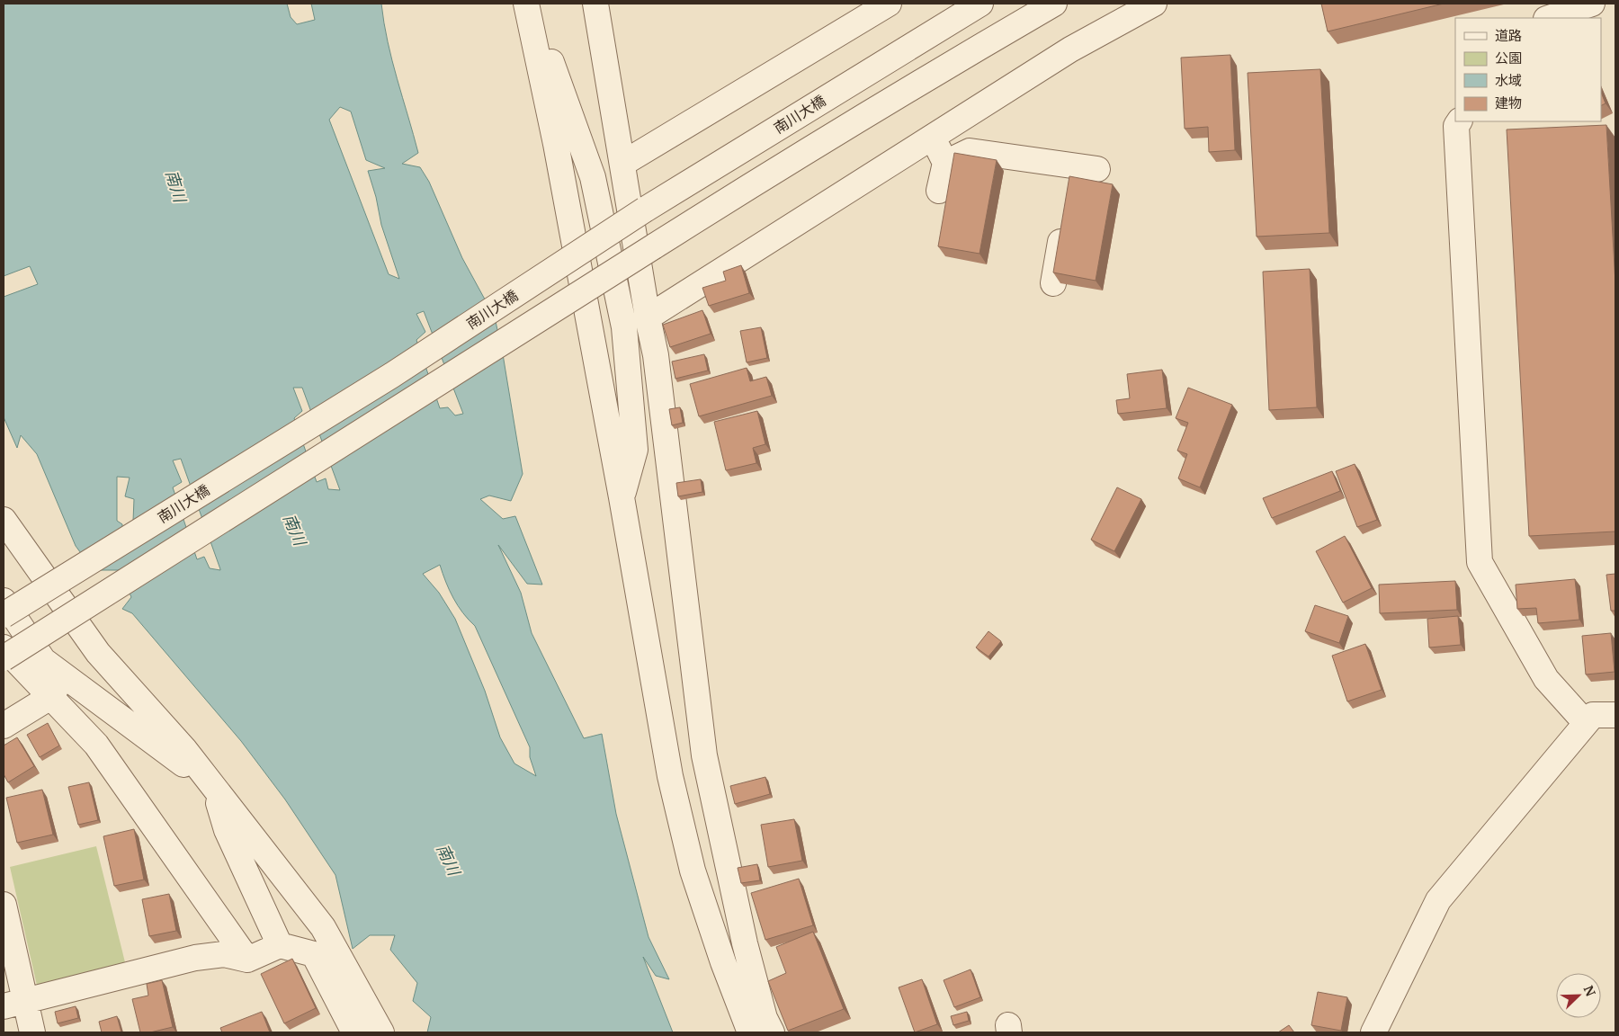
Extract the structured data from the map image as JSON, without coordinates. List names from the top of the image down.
{
  "streets": {
    "street": ["南川大橋"]
  },
  "water": ["南川"],
  "legend": [
    "道路",
    "公園",
    "水域",
    "建物"
  ],
  "north": "top right"
}
